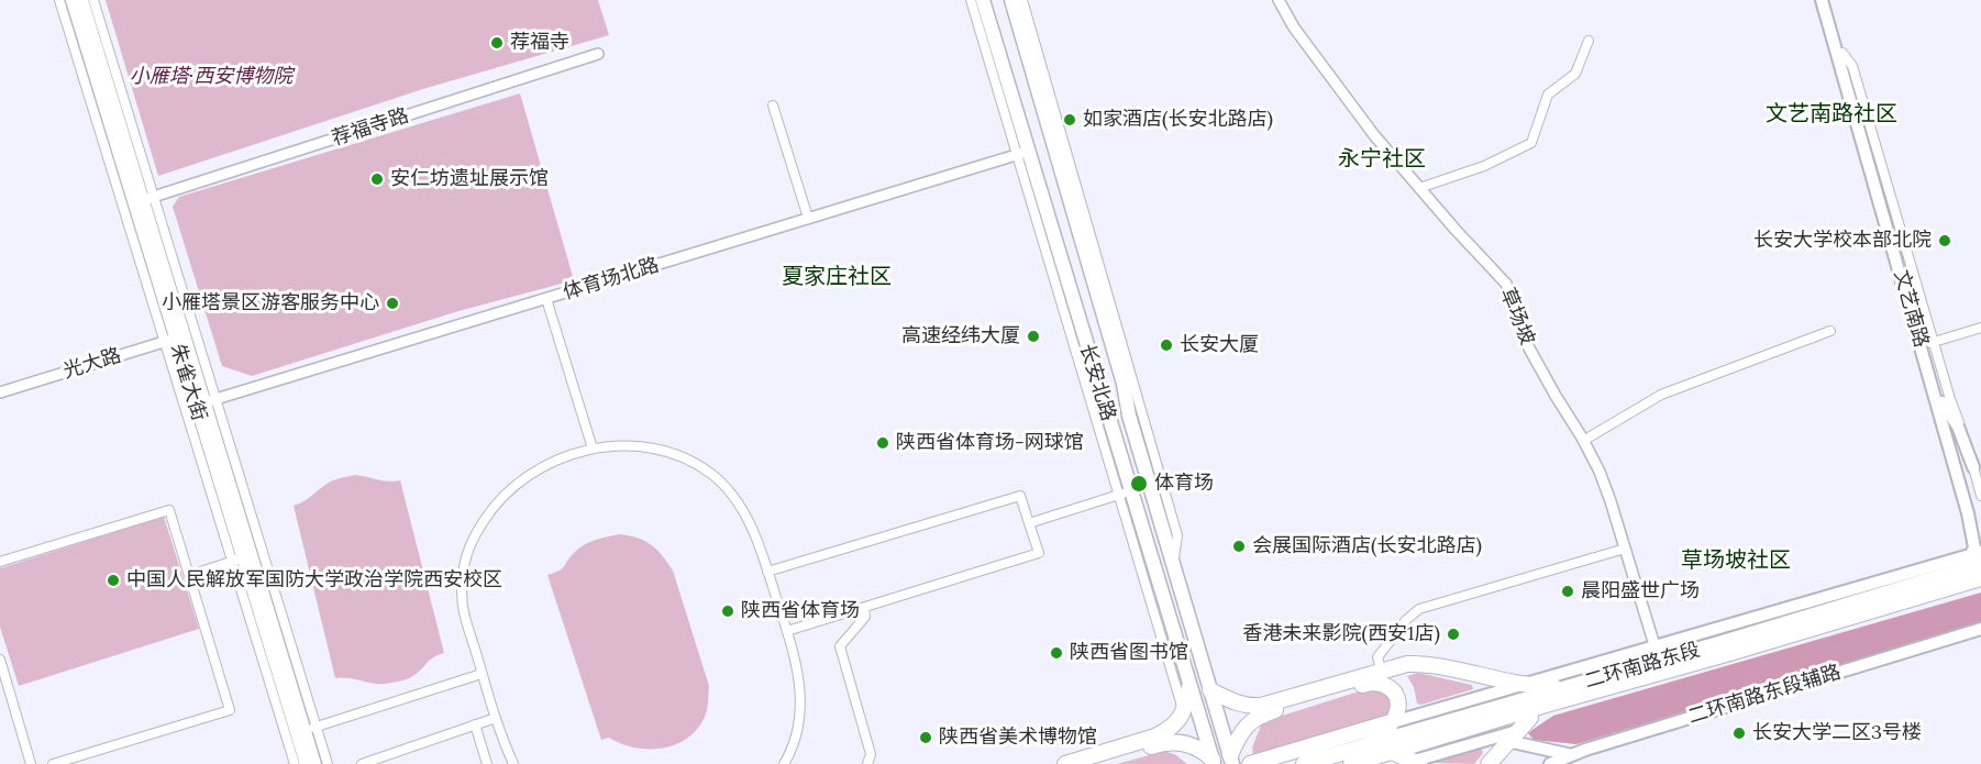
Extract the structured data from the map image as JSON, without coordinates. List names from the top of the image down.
{
  "streets": {
    "highway": ["二环南路东段"],
    "main road": [
      "文艺南路",
      "朱雀大街",
      "长安北路",
      "二环南路东段辅路"
    ],
    "street": [
      "荐福寺路",
      "体育场北路",
      "草场坡",
      "光大路"
    ]
  },
  "crossings": [
    ["荐福寺路", "朱雀大街"],
    ["体育场北路", "朱雀大街"],
    ["体育场北路", "长安北路"],
    ["文艺南路", "二环南路东段"],
    ["光大路", "朱雀大街"]
  ],
  "districts": [
    "文艺南路社区",
    "永宁社区",
    "夏家庄社区",
    "草场坡社区"
  ],
  "parks": ["小雁塔·西安博物院"],
  "places": [
    "荐福寺",
    "如家酒店(长安北路店)",
    "安仁坊遗址展示馆",
    "长安大学校本部北院",
    "小雁塔景区游客服务中心",
    "高速经纬大厦",
    "长安大厦",
    "陕西省体育场-网球馆",
    "体育场",
    "会展国际酒店(长安北路店)",
    "中国人民解放军国防大学政治学院西安校区",
    "晨阳盛世广场",
    "陕西省体育场",
    "香港未来影院(西安1店)",
    "陕西省图书馆",
    "长安大学二区3号楼",
    "陕西省美术博物馆"
  ]
}
